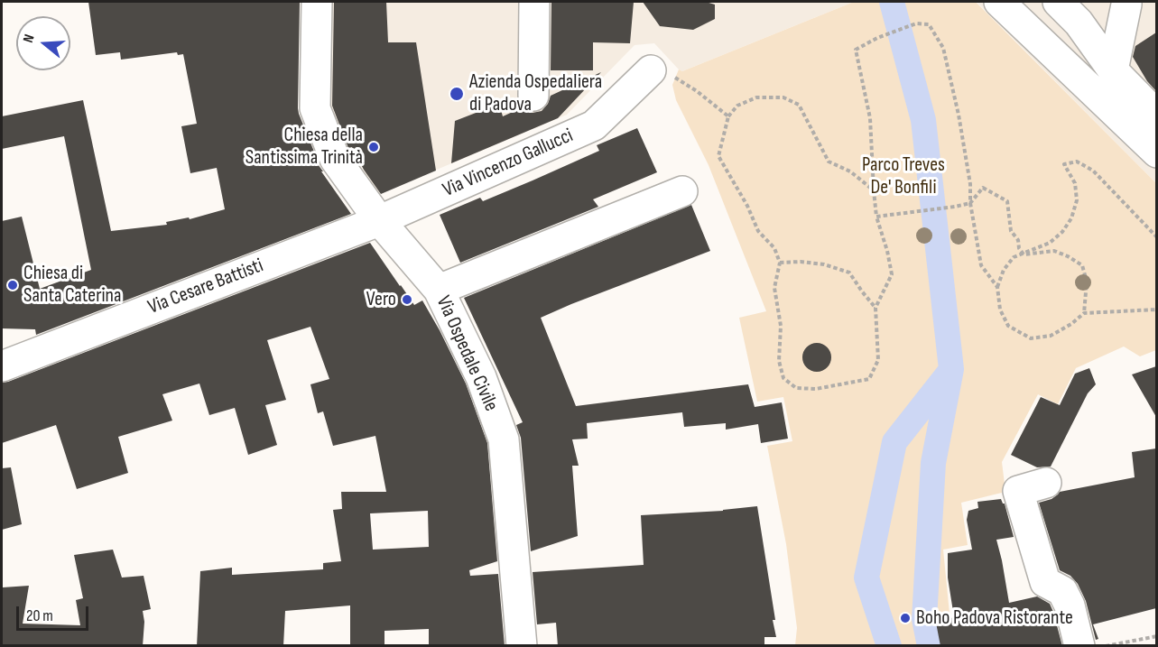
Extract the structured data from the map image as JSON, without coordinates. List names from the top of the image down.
{
  "streets": {
    "street": ["Via Vincenzo Gallucci", "Via Cesare Battisti", "Via Ospedale Civile"]
  },
  "crossings": [
    ["Via Vincenzo Gallucci", "Via Cesare Battisti"],
    ["Via Vincenzo Gallucci", "Via Ospedale Civile"],
    ["Via Cesare Battisti", "Via Ospedale Civile"]
  ],
  "parks": ["Parco Treves De' Bonfili"],
  "places": [
    "Azienda Ospedaliera di Padova",
    "Chiesa della Santissima Trinità",
    "Chiesa di Santa Caterina",
    "Vero",
    "Boho Padova Ristorante"
  ],
  "scale_bar": "20 m",
  "north": "left"
}
